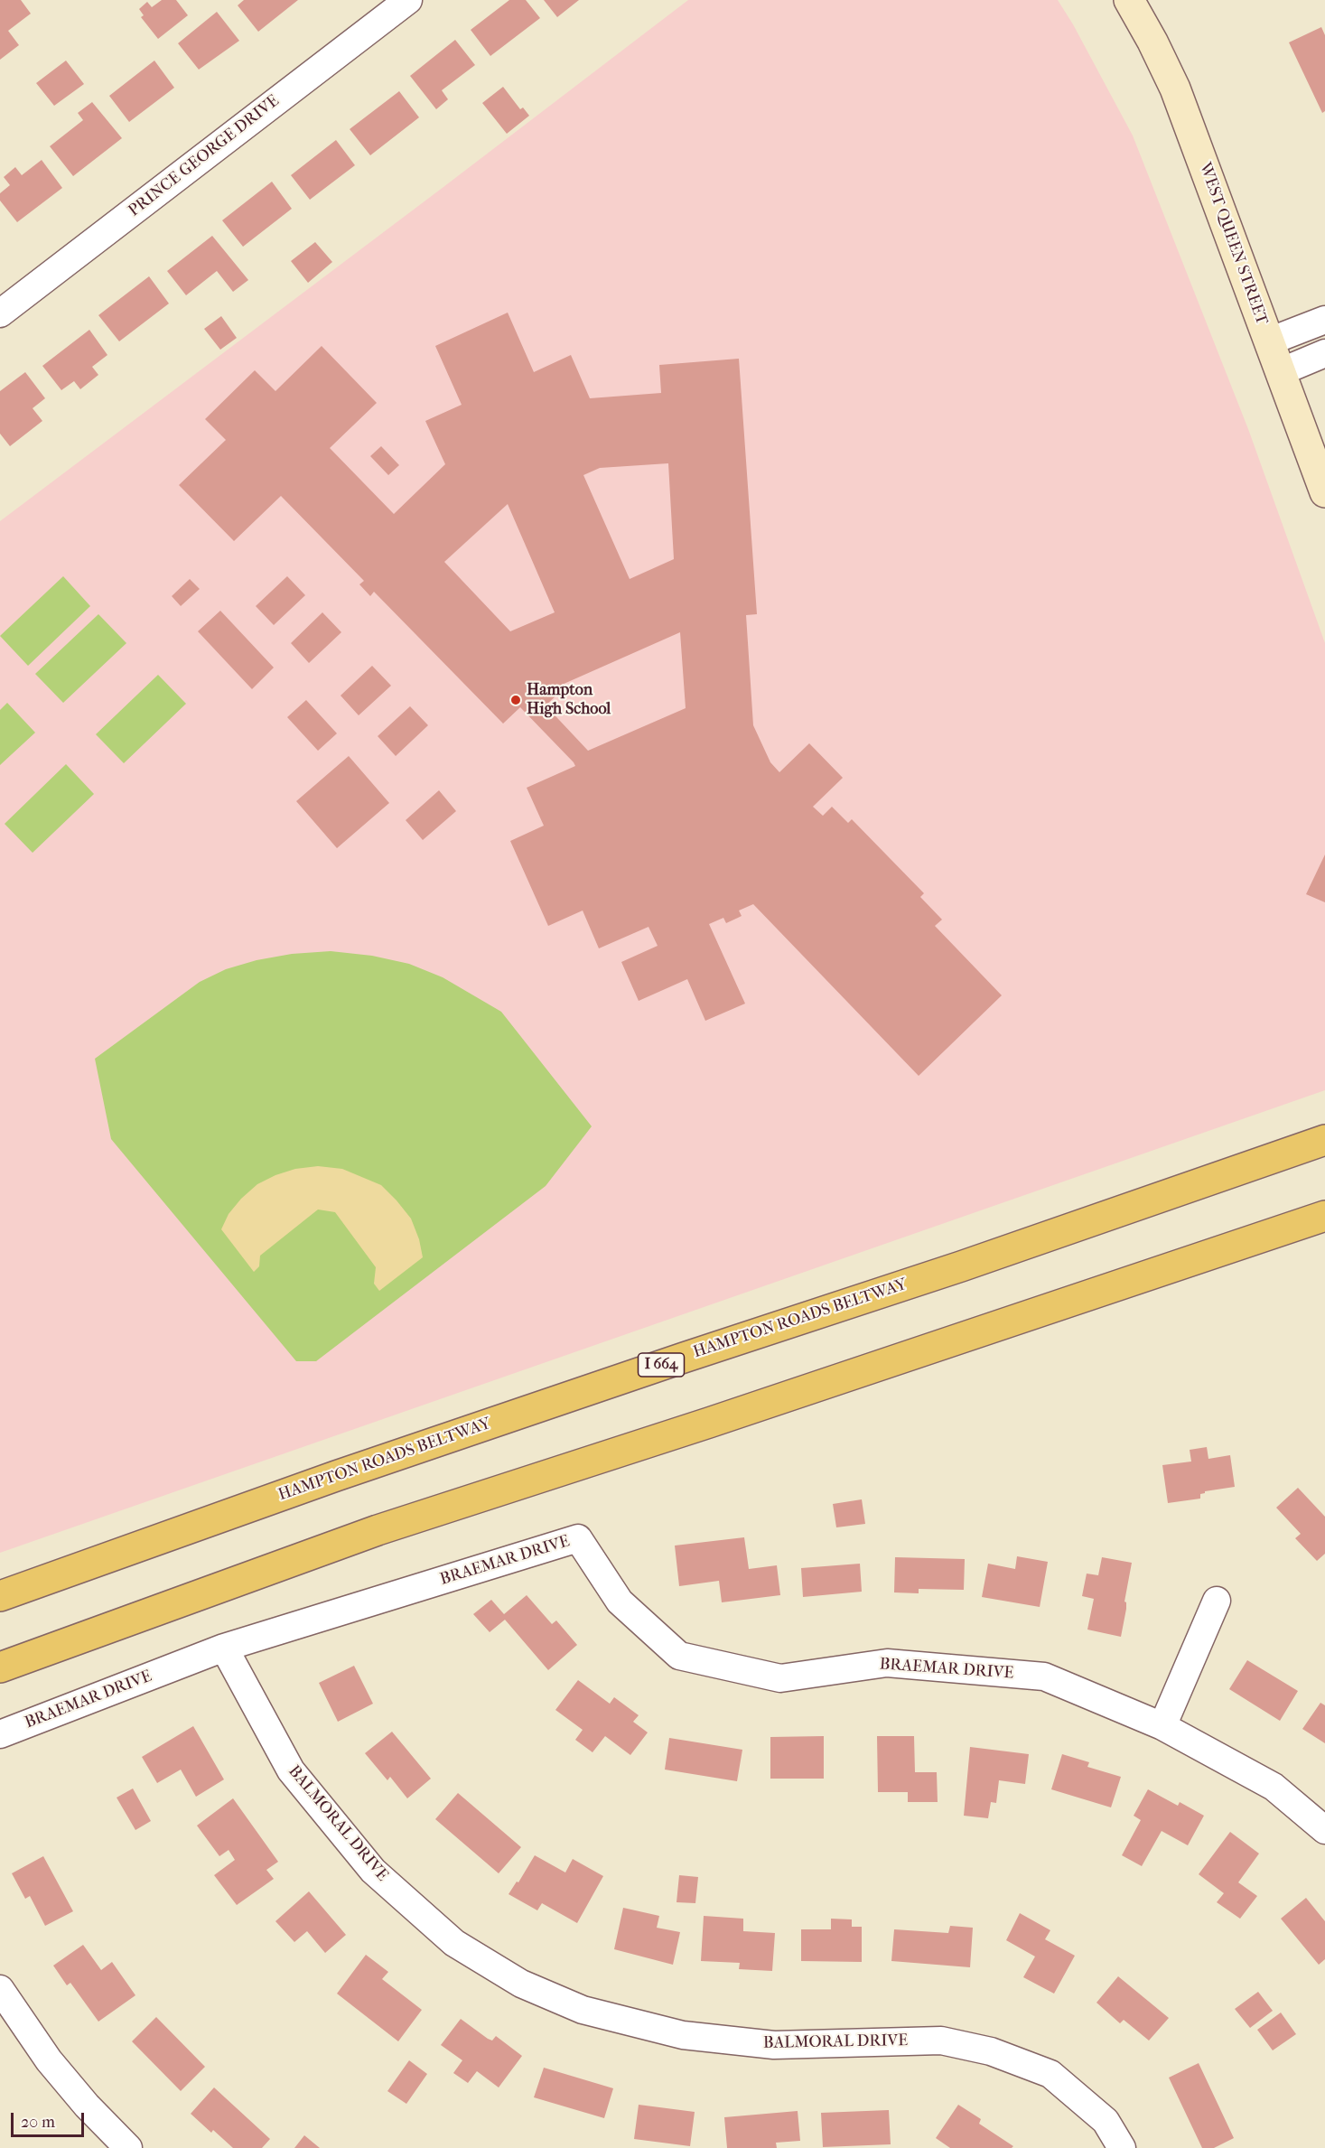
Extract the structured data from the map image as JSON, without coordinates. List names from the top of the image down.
{
  "streets": {
    "highway": ["HAMPTON ROADS BELTWAY", "I 664"],
    "main road": ["WEST QUEEN STREET"],
    "street": ["PRINCE GEORGE DRIVE", "BRAEMAR DRIVE", "BALMORAL DRIVE"]
  },
  "crossings": [
    ["BRAEMAR DRIVE", "BALMORAL DRIVE"]
  ],
  "places": ["Hampton High School"],
  "scale_bar": "20 m"
}
